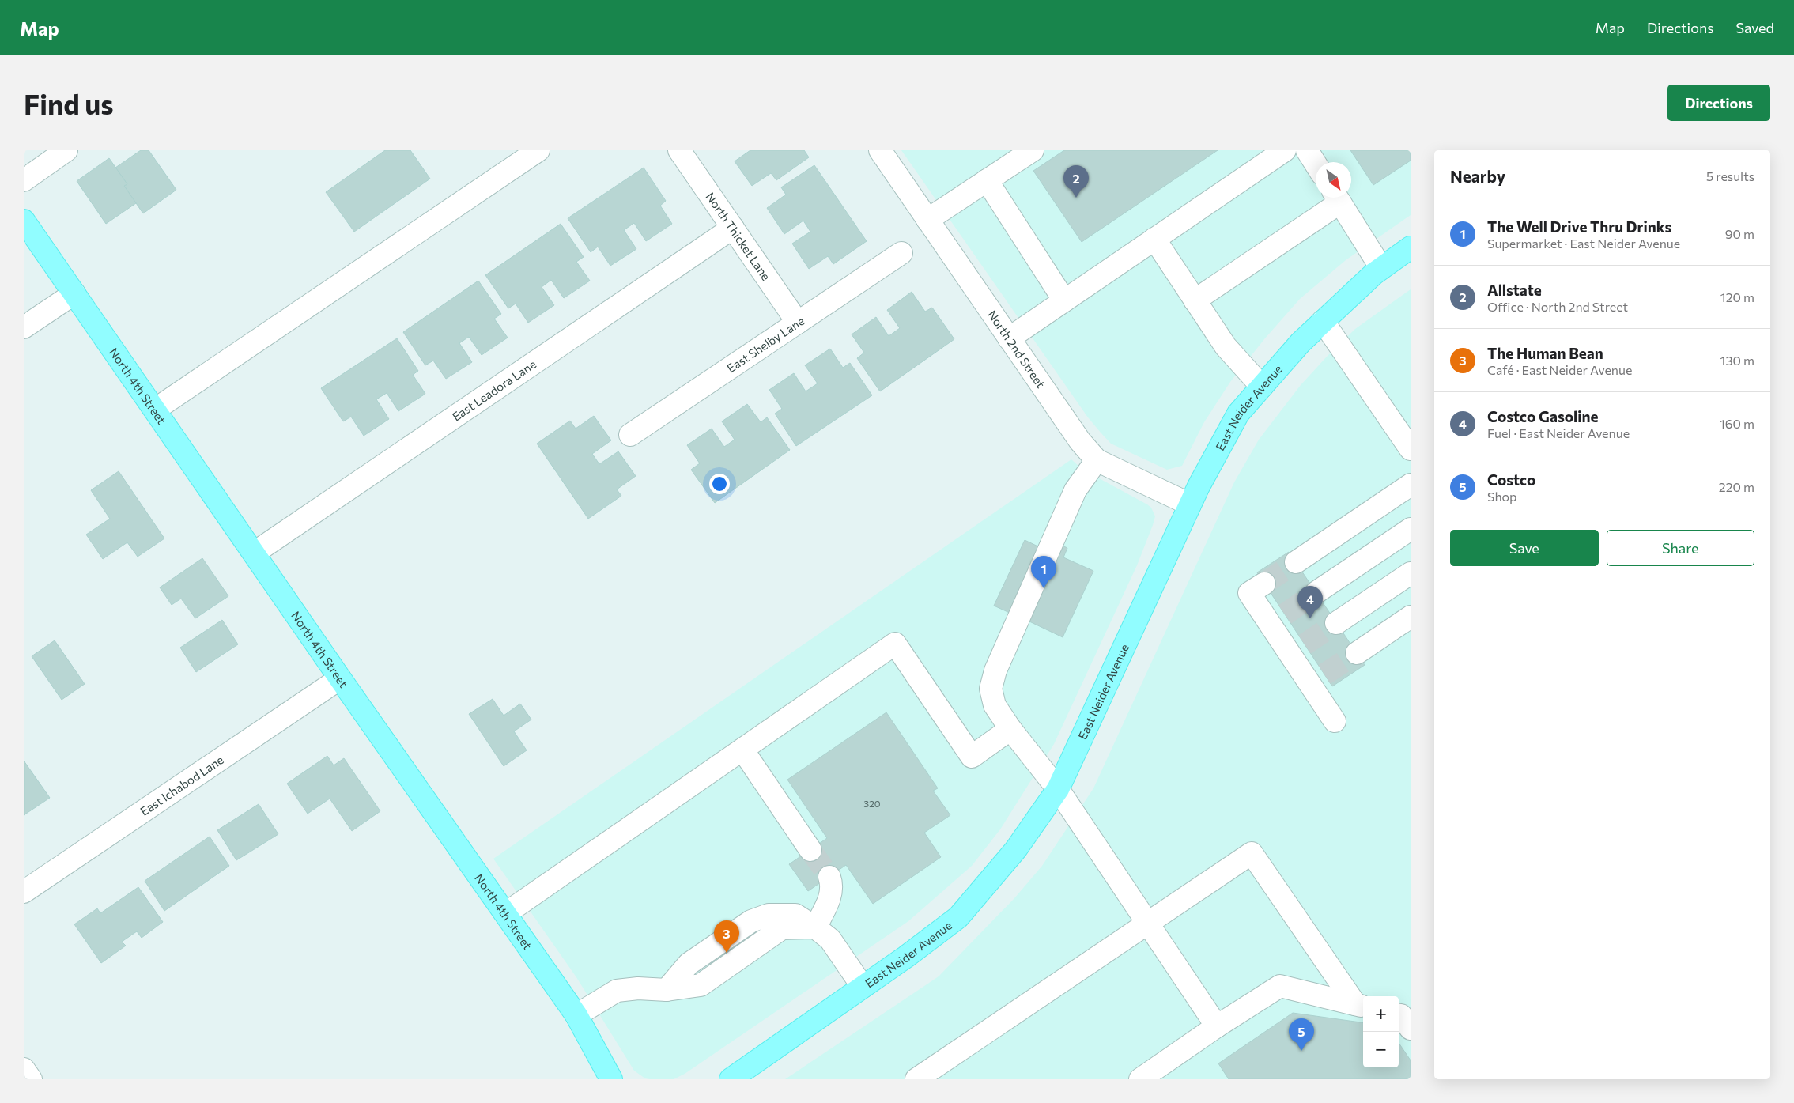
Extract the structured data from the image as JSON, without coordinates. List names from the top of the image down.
{
  "streets": {
    "main road": ["North 4th Street", "East Neider Avenue"],
    "street": [
      "North Thicket Lane",
      "East Shelby Lane",
      "North 2nd Street",
      "East Leadora Lane",
      "East Ichabod Lane"
    ]
  },
  "crossings": [
    ["North Thicket Lane", "East Shelby Lane"],
    ["North Thicket Lane", "East Leadora Lane"],
    ["North 2nd Street", "East Neider Avenue"],
    ["North 4th Street", "East Leadora Lane"],
    ["North 4th Street", "East Ichabod Lane"]
  ],
  "house_numbers": ["320"],
  "north": "bottom right",
  "page": {
    "header": "Map",
    "nav": ["Map", "Directions", "Saved"],
    "buttons": [
      "Directions",
      ["Save", "Share"]
    ],
    "title": "Find us",
    "heading": ["Nearby", "5 results"],
    "pins": [
      "2",
      "1",
      "4",
      "3",
      "5"
    ],
    "list": [
      {
        "mark": "1",
        "name": "The Well Drive Thru Drinks",
        "note": "Supermarket · East Neider Avenue",
        "value": "90 m"
      },
      {
        "mark": "2",
        "name": "Allstate",
        "note": "Office · North 2nd Street",
        "value": "120 m"
      },
      {
        "mark": "3",
        "name": "The Human Bean",
        "note": "Café · East Neider Avenue",
        "value": "130 m"
      },
      {
        "mark": "4",
        "name": "Costco Gasoline",
        "note": "Fuel · East Neider Avenue",
        "value": "160 m"
      },
      {
        "mark": "5",
        "name": "Costco",
        "note": "Shop",
        "value": "220 m"
      }
    ],
    "map_buttons": ["+", "−"]
  }
}
